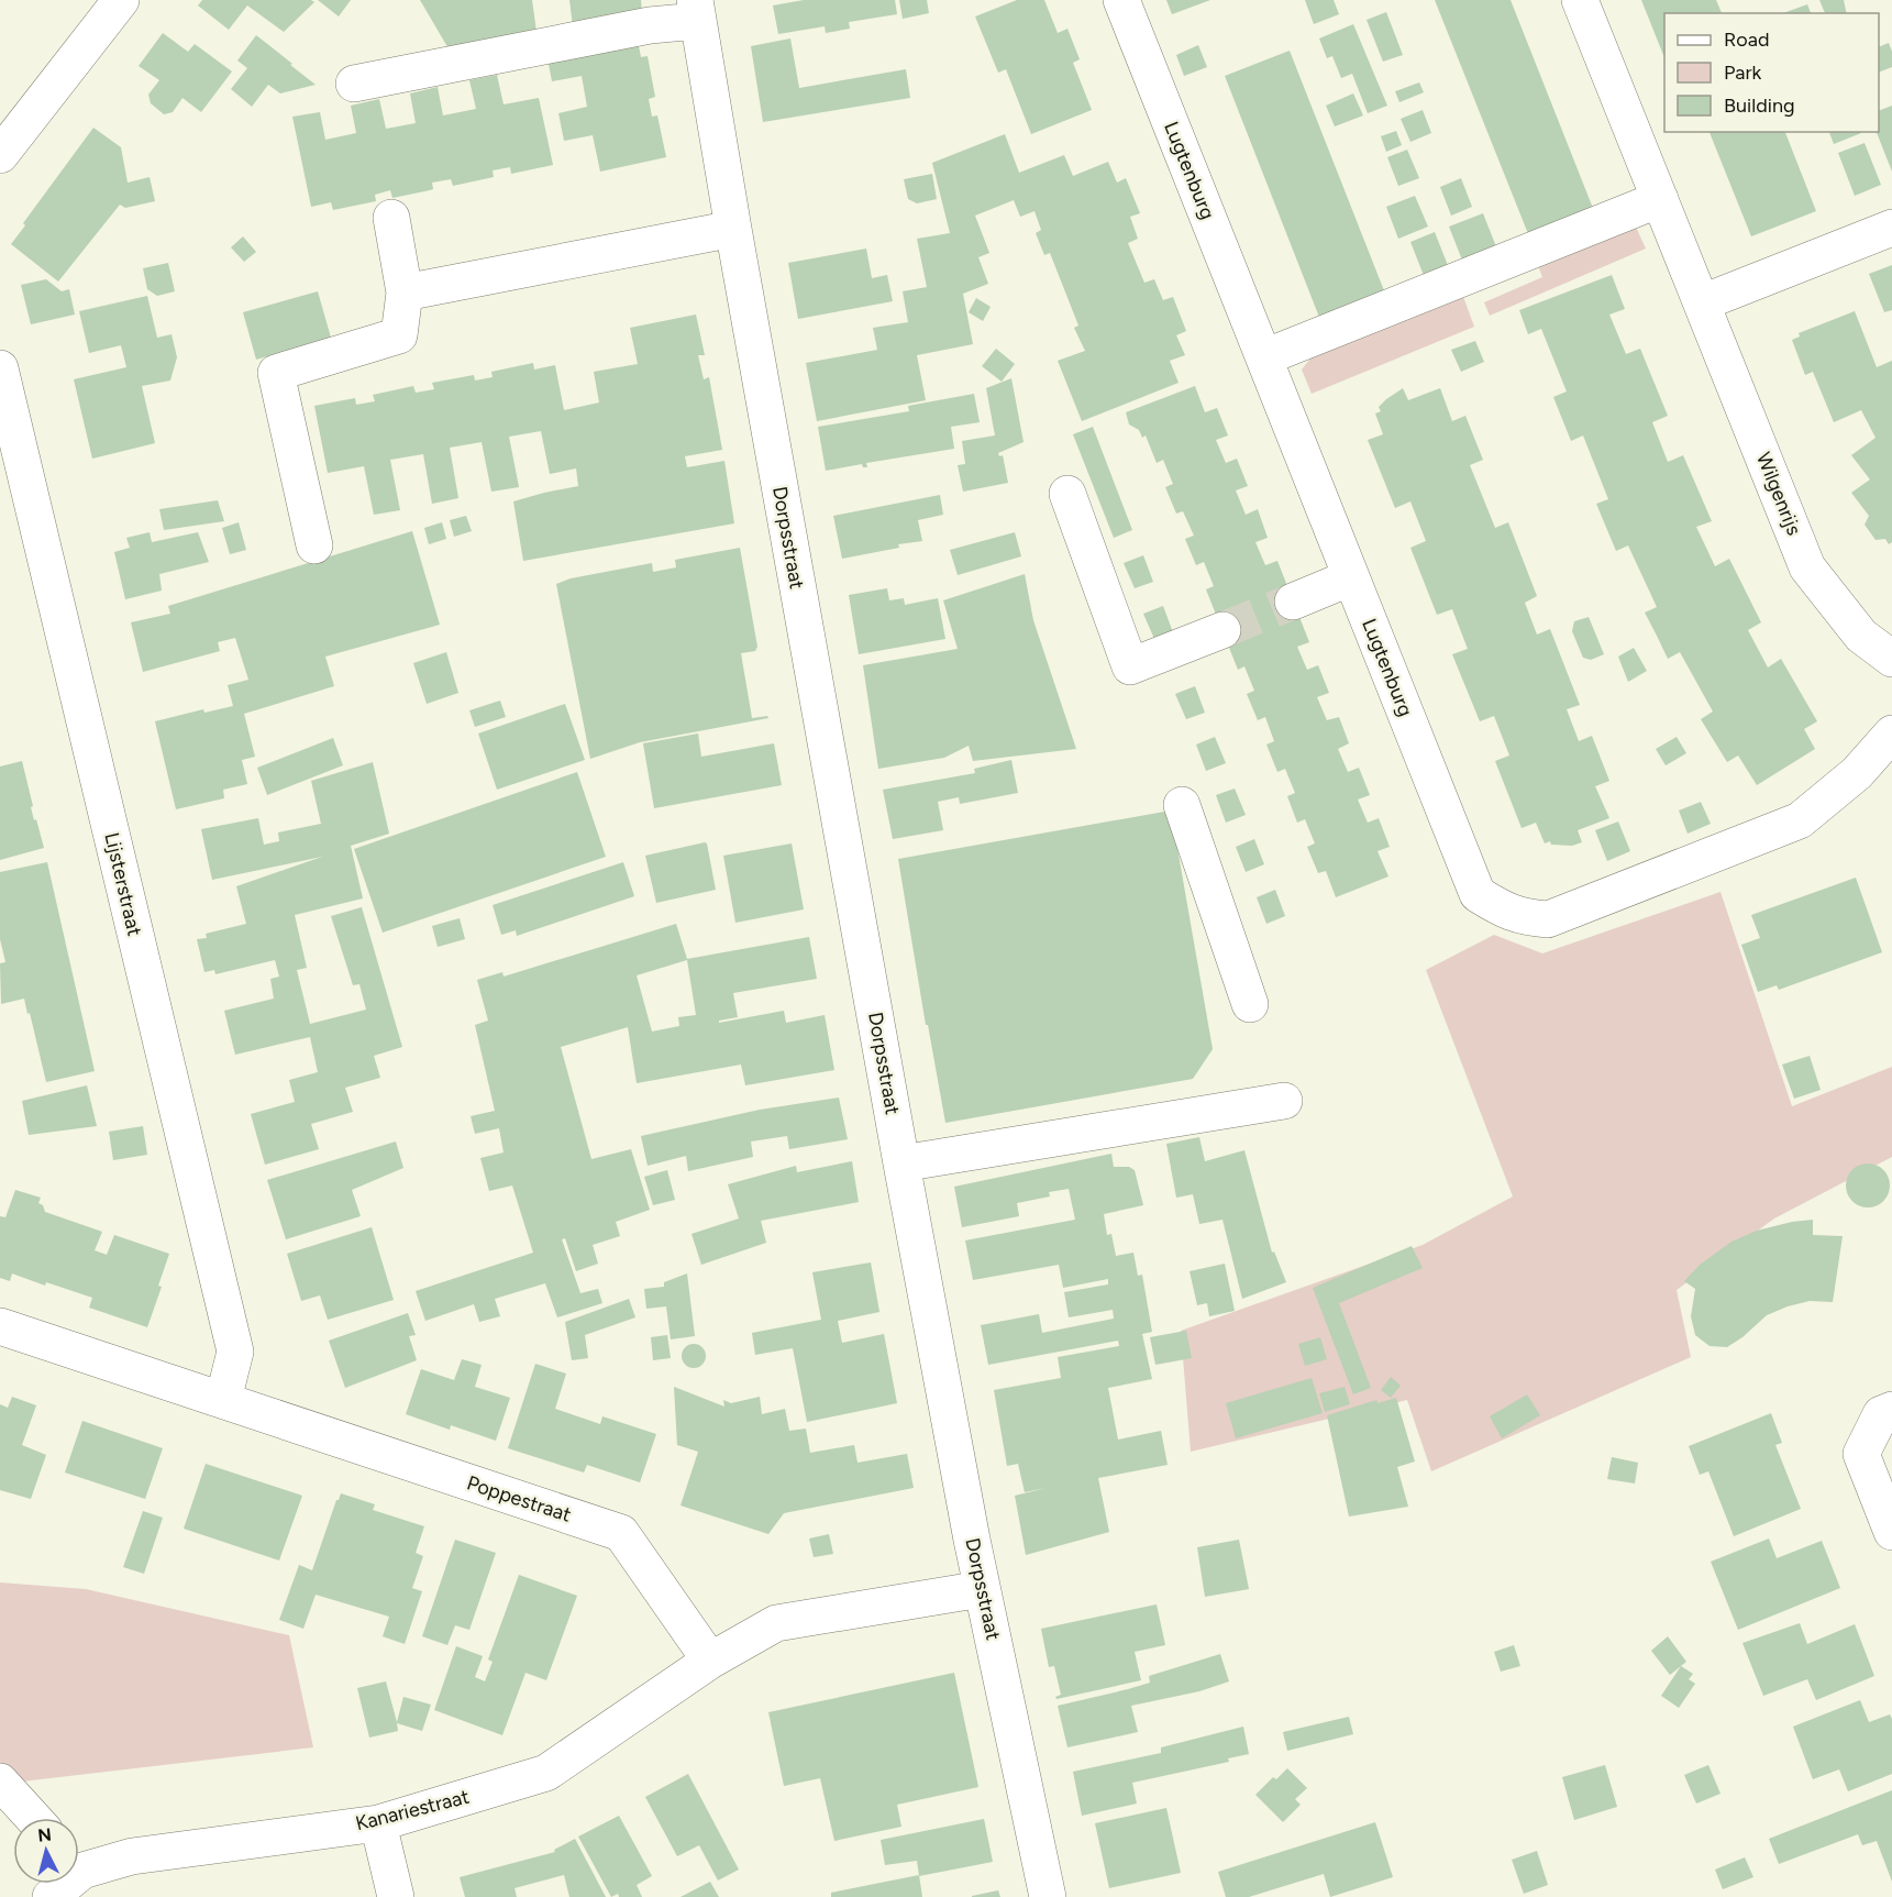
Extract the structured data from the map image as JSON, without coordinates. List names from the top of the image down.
{
  "streets": {
    "street": [
      "Lugtenburg",
      "Wilgenrijs",
      "Dorpsstraat",
      "Lijsterstraat",
      "Poppestraat",
      "Kanariestraat"
    ]
  },
  "crossings": [
    ["Lijsterstraat", "Poppestraat"],
    ["Poppestraat", "Kanariestraat"]
  ],
  "legend": ["Road", "Park", "Building"],
  "north": "top"
}
